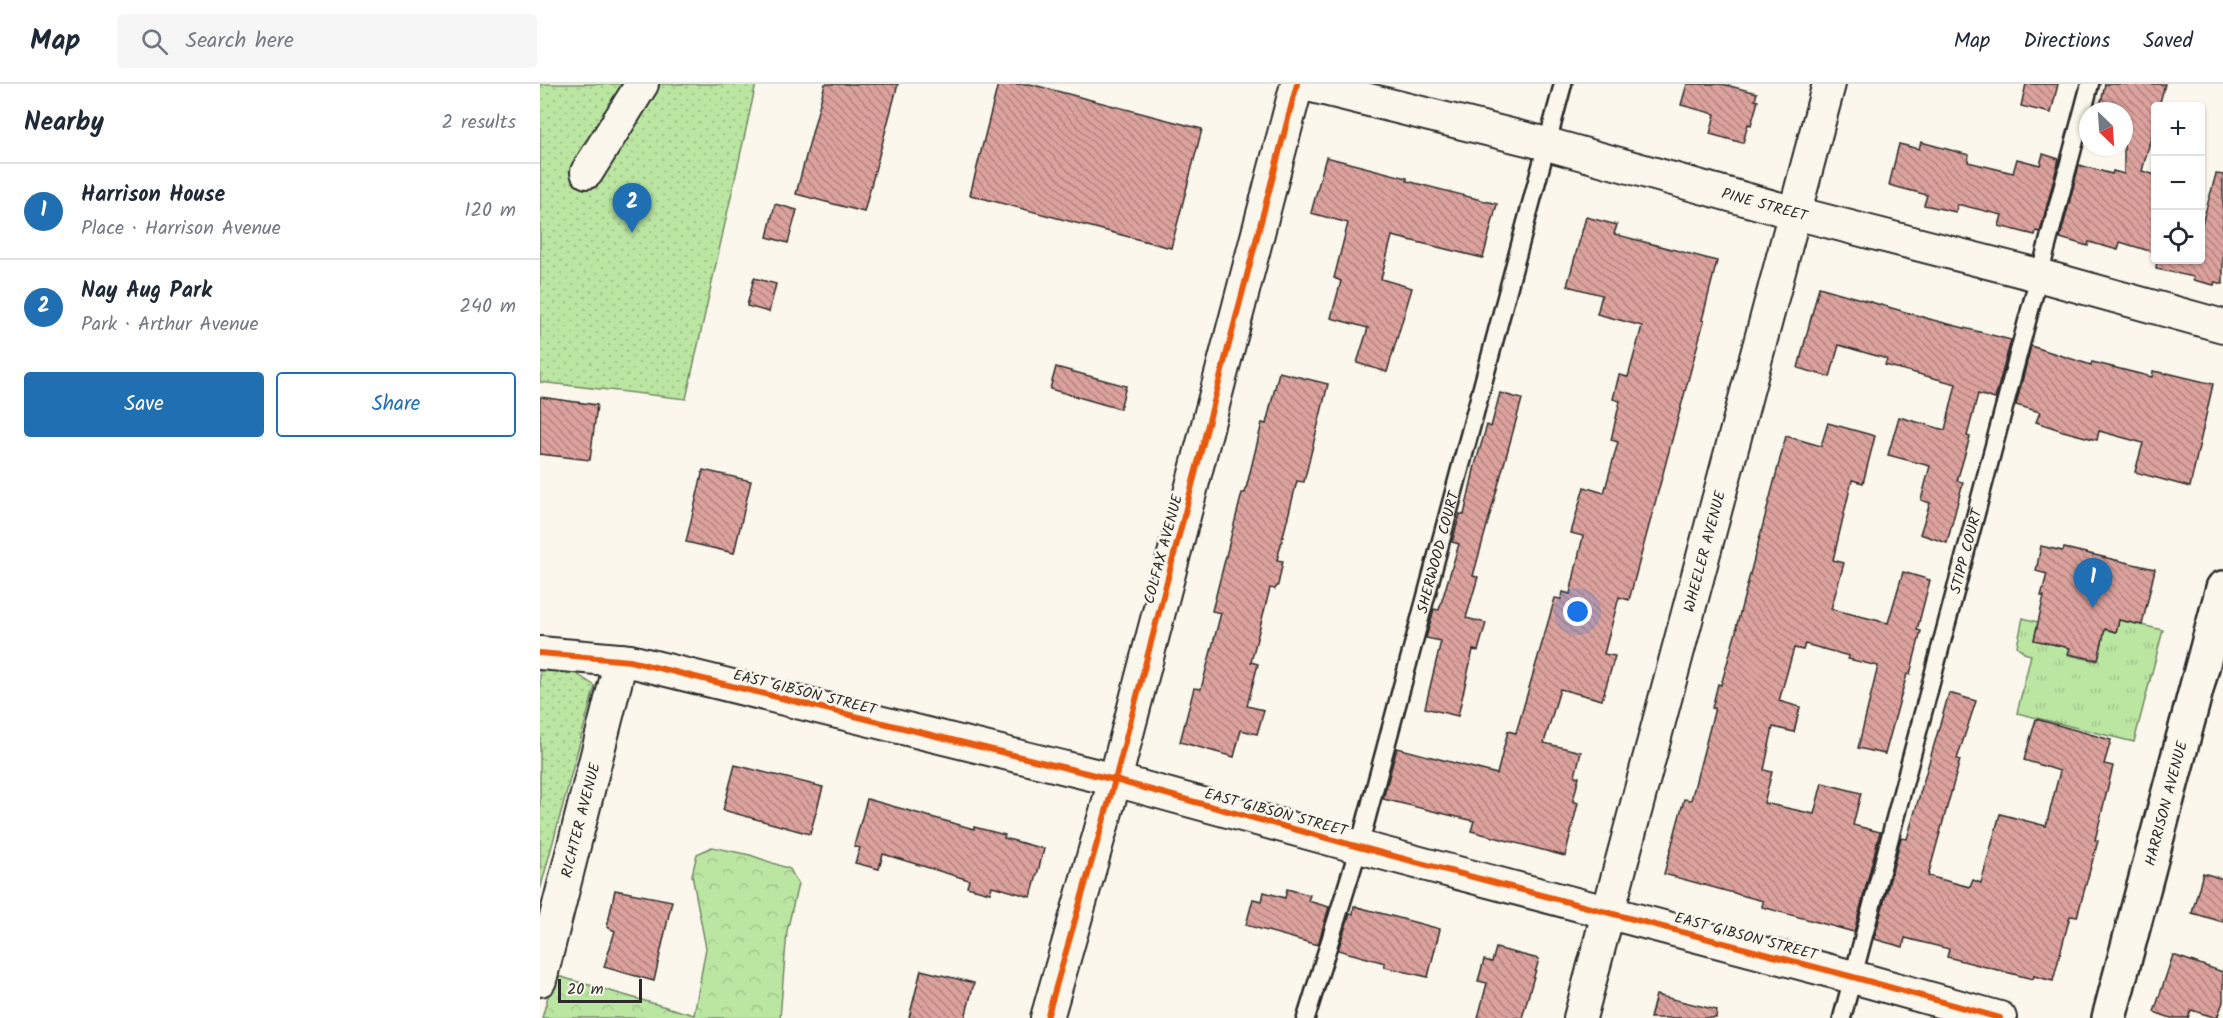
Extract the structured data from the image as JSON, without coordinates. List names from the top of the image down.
{
  "streets": {
    "main road": ["HARRISON AVENUE"],
    "street": [
      "PINE STREET",
      "COLFAX AVENUE",
      "WHEELER AVENUE",
      "EAST GIBSON STREET",
      "RICHTER AVENUE"
    ],
    "lane": ["STIPP COURT", "SHERWOOD COURT"]
  },
  "crossings": [
    ["PINE STREET", "WHEELER AVENUE"],
    ["PINE STREET", "STIPP COURT"],
    ["PINE STREET", "SHERWOOD COURT"],
    ["COLFAX AVENUE", "EAST GIBSON STREET"],
    ["WHEELER AVENUE", "EAST GIBSON STREET"],
    ["STIPP COURT", "EAST GIBSON STREET"],
    ["SHERWOOD COURT", "EAST GIBSON STREET"],
    ["EAST GIBSON STREET", "RICHTER AVENUE"]
  ],
  "scale_bar": "20 m",
  "north": "bottom right",
  "page": {
    "header": "Map",
    "search": "Search here",
    "nav": ["Map", "Directions", "Saved"],
    "heading": ["Nearby", "2 results"],
    "map_buttons": ["+", "−"],
    "list": [
      {
        "mark": "1",
        "name": "Harrison House",
        "note": "Place · Harrison Avenue",
        "value": "120 m"
      },
      {
        "mark": "2",
        "name": "Nay Aug Park",
        "note": "Park · Arthur Avenue",
        "value": "240 m"
      }
    ],
    "pins": ["2", "1"],
    "buttons": ["Save", "Share"],
    "scale": "20 m"
  }
}
